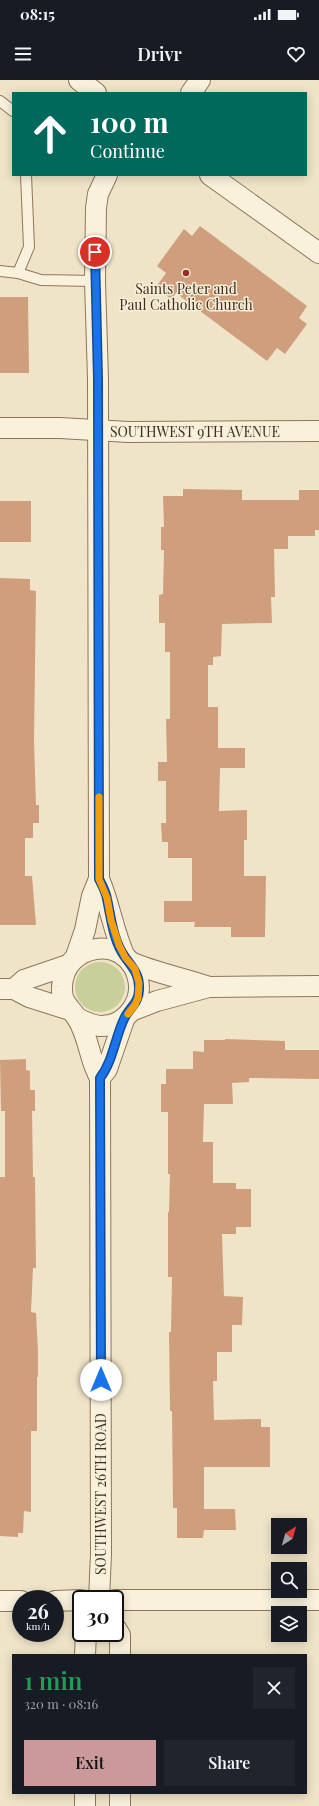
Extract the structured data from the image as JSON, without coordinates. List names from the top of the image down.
{
  "streets": {
    "street": ["SOUTHWEST 9TH AVENUE", "SOUTHWEST 26TH ROAD"]
  },
  "places": ["Saints Peter and Paul Catholic Church"],
  "north": "top right",
  "page": {
    "status": "08:15",
    "header": "Drivr",
    "turn": ["100 m", "Continue"],
    "speed": "26 km/h",
    "limit": "30",
    "heading": ["1 min", "320 m · 08:16"],
    "buttons": ["Exit", "Share"]
  }
}
